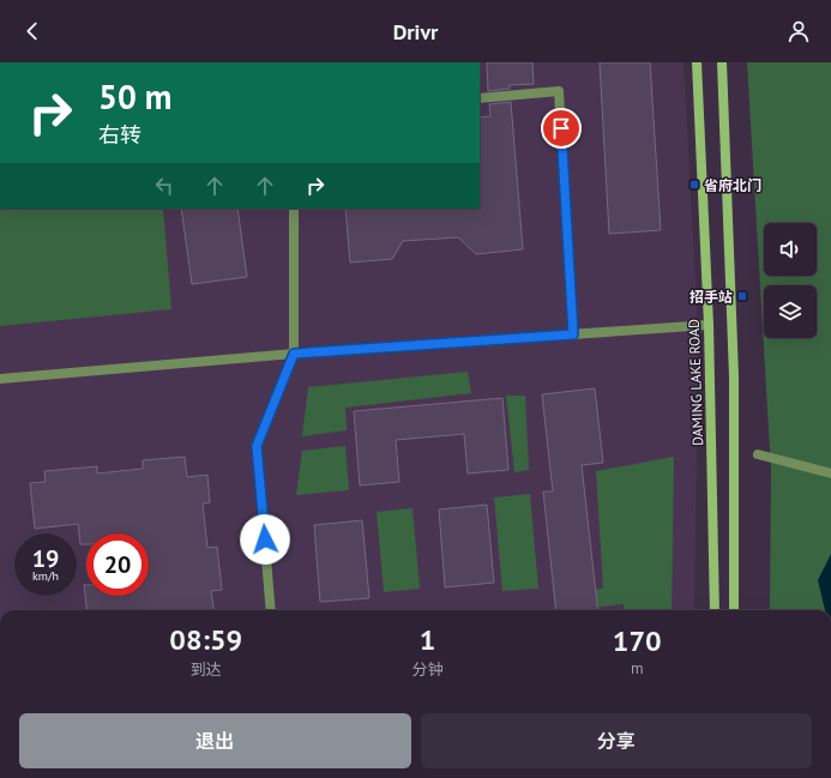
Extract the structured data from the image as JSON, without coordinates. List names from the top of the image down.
{
  "streets": {
    "main road": ["DAMING LAKE ROAD"]
  },
  "places": {
    "transit": ["省府北门", "招手站"]
  },
  "page": {
    "header": "Drivr",
    "turn": ["50 m", "右转"],
    "speed": "19 km/h",
    "limit": "20",
    "eta": [
      "08:59",
      "到达",
      "1",
      "分钟",
      "170",
      "m"
    ],
    "buttons": ["退出", "分享"]
  }
}
